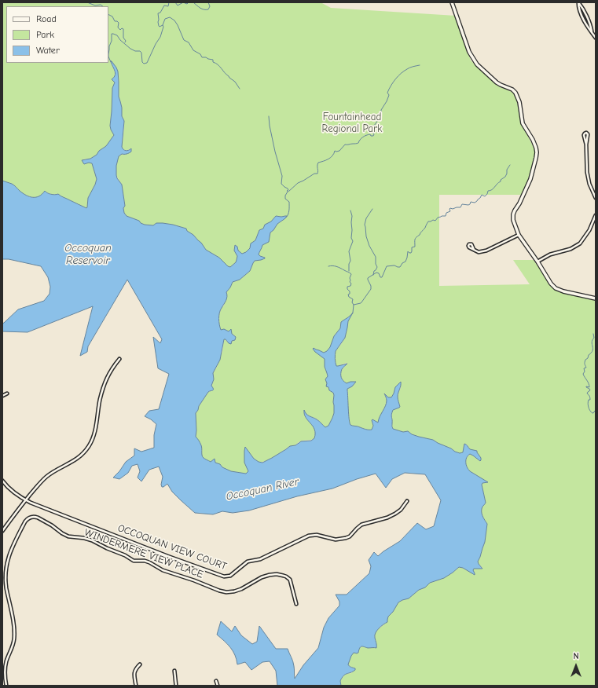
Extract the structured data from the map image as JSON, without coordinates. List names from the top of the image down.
{
  "streets": {
    "street": ["OCCOQUAN VIEW COURT", "WINDERMERE VIEW PLACE"]
  },
  "water": ["Occoquan Reservoir", "Occoquan River"],
  "parks": ["Fountainhead Regional Park"],
  "legend": ["Road", "Park", "Water"],
  "north": "top"
}
